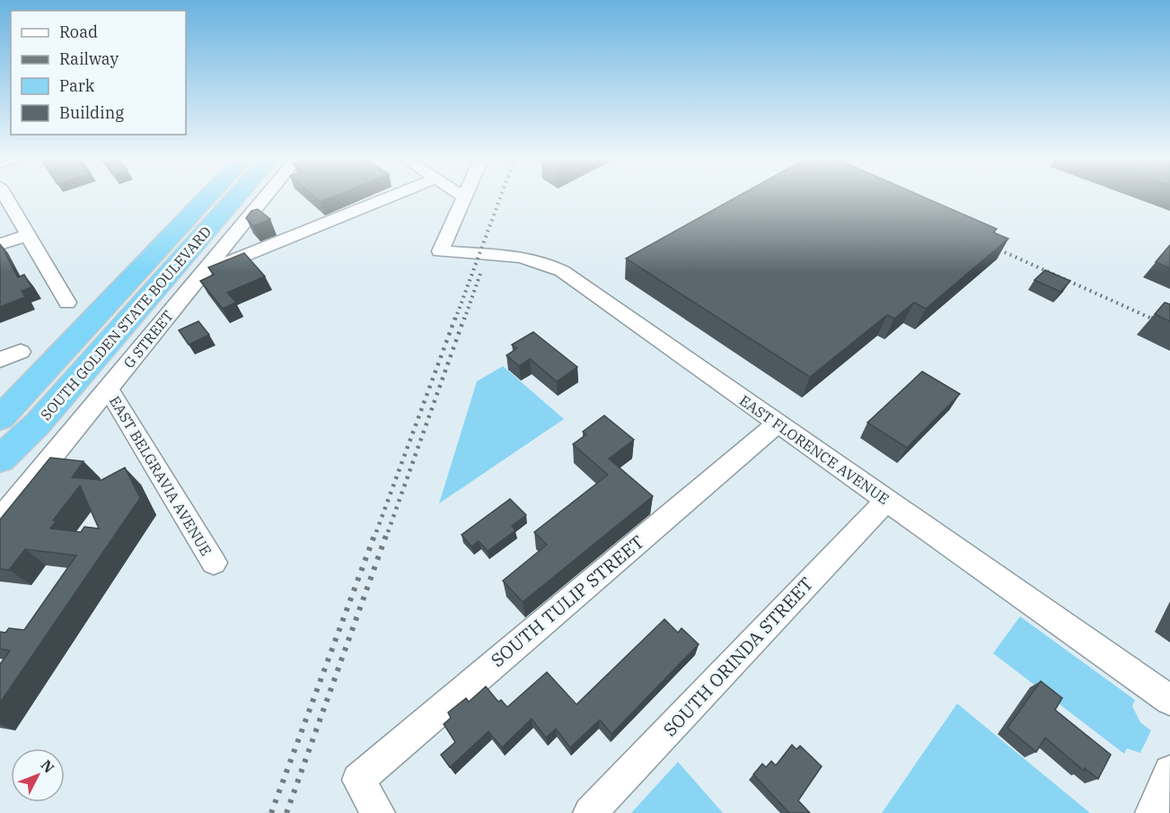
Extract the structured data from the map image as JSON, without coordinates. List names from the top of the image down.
{
  "streets": {
    "highway": ["SOUTH GOLDEN STATE BOULEVARD"],
    "street": [
      "G STREET",
      "EAST FLORENCE AVENUE",
      "EAST BELGRAVIA AVENUE",
      "SOUTH TULIP STREET",
      "SOUTH ORINDA STREET"
    ]
  },
  "crossings": [
    ["G STREET", "EAST BELGRAVIA AVENUE"],
    ["EAST FLORENCE AVENUE", "SOUTH TULIP STREET"],
    ["EAST FLORENCE AVENUE", "SOUTH ORINDA STREET"]
  ],
  "legend": [
    "Road",
    "Railway",
    "Park",
    "Building"
  ],
  "north": "top right"
}
